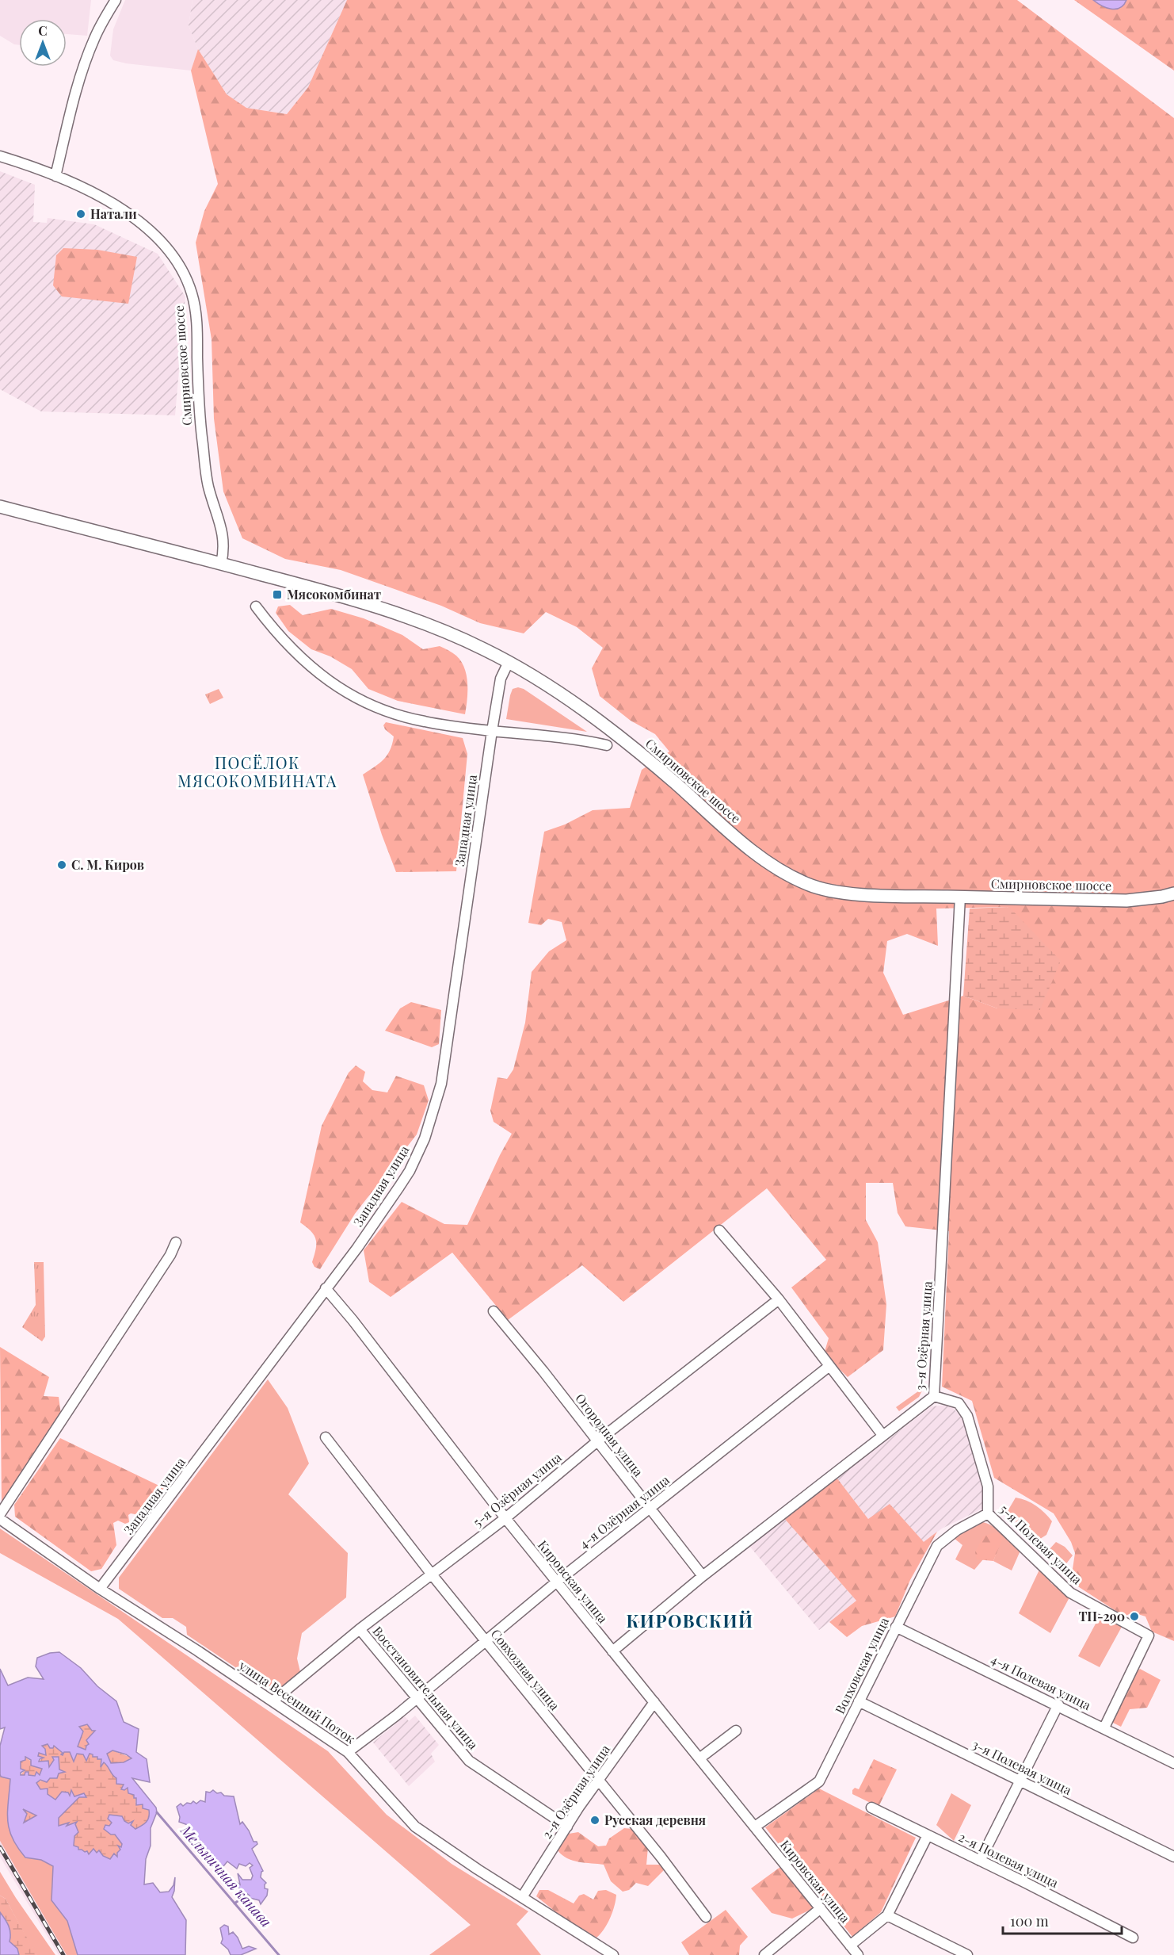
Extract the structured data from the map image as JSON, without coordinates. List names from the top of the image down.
{
  "streets": {
    "main road": ["Смирновское шоссе"],
    "street": [
      "Западная улица",
      "3-я Озёрная улица",
      "Огородная улица",
      "5-я Озёрная улица",
      "4-я Озёрная улица",
      "5-я Полевая улица",
      "Кировская улица",
      "Волховская улица",
      "Совхозная улица",
      "4-я Полевая улица",
      "Восстановительная улица",
      "улица Весенний Поток",
      "3-я Полевая улица",
      "2-я Озёрная улица",
      "2-я Полевая улица"
    ]
  },
  "crossings": [
    ["Смирновское шоссе", "Западная улица"],
    ["Смирновское шоссе", "3-я Озёрная улица"],
    ["Западная улица", "Кировская улица"],
    ["Западная улица", "улица Весенний Поток"],
    ["3-я Озёрная улица", "Огородная улица"],
    ["3-я Озёрная улица", "5-я Полевая улица"],
    ["3-я Озёрная улица", "Кировская улица"],
    ["Огородная улица", "5-я Озёрная улица"],
    ["Огородная улица", "4-я Озёрная улица"],
    ["5-я Озёрная улица", "Кировская улица"],
    ["5-я Озёрная улица", "Совхозная улица"],
    ["5-я Озёрная улица", "Восстановительная улица"],
    ["5-я Озёрная улица", "улица Весенний Поток"],
    ["4-я Озёрная улица", "Кировская улица"],
    ["4-я Озёрная улица", "Совхозная улица"],
    ["4-я Озёрная улица", "Восстановительная улица"],
    ["4-я Озёрная улица", "улица Весенний Поток"],
    ["5-я Полевая улица", "Волховская улица"],
    ["5-я Полевая улица", "4-я Полевая улица"],
    ["Кировская улица", "Волховская улица"],
    ["Кировская улица", "2-я Озёрная улица"],
    ["Волховская улица", "4-я Полевая улица"],
    ["Волховская улица", "3-я Полевая улица"],
    ["Совхозная улица", "2-я Озёрная улица"],
    ["Восстановительная улица", "2-я Озёрная улица"],
    ["улица Весенний Поток", "2-я Озёрная улица"]
  ],
  "districts": ["ПОСЁЛОК МЯСОКОМБИНАТА", "КИРОВСКИЙ"],
  "water": ["Мельничная канава"],
  "places": {
    "other": [
      "Натали",
      "С. М. Киров",
      "ТП-290",
      "Русская деревня"
    ],
    "transit": ["Мясокомбинат"]
  },
  "scale_bar": "100 m",
  "north": "top"
}
